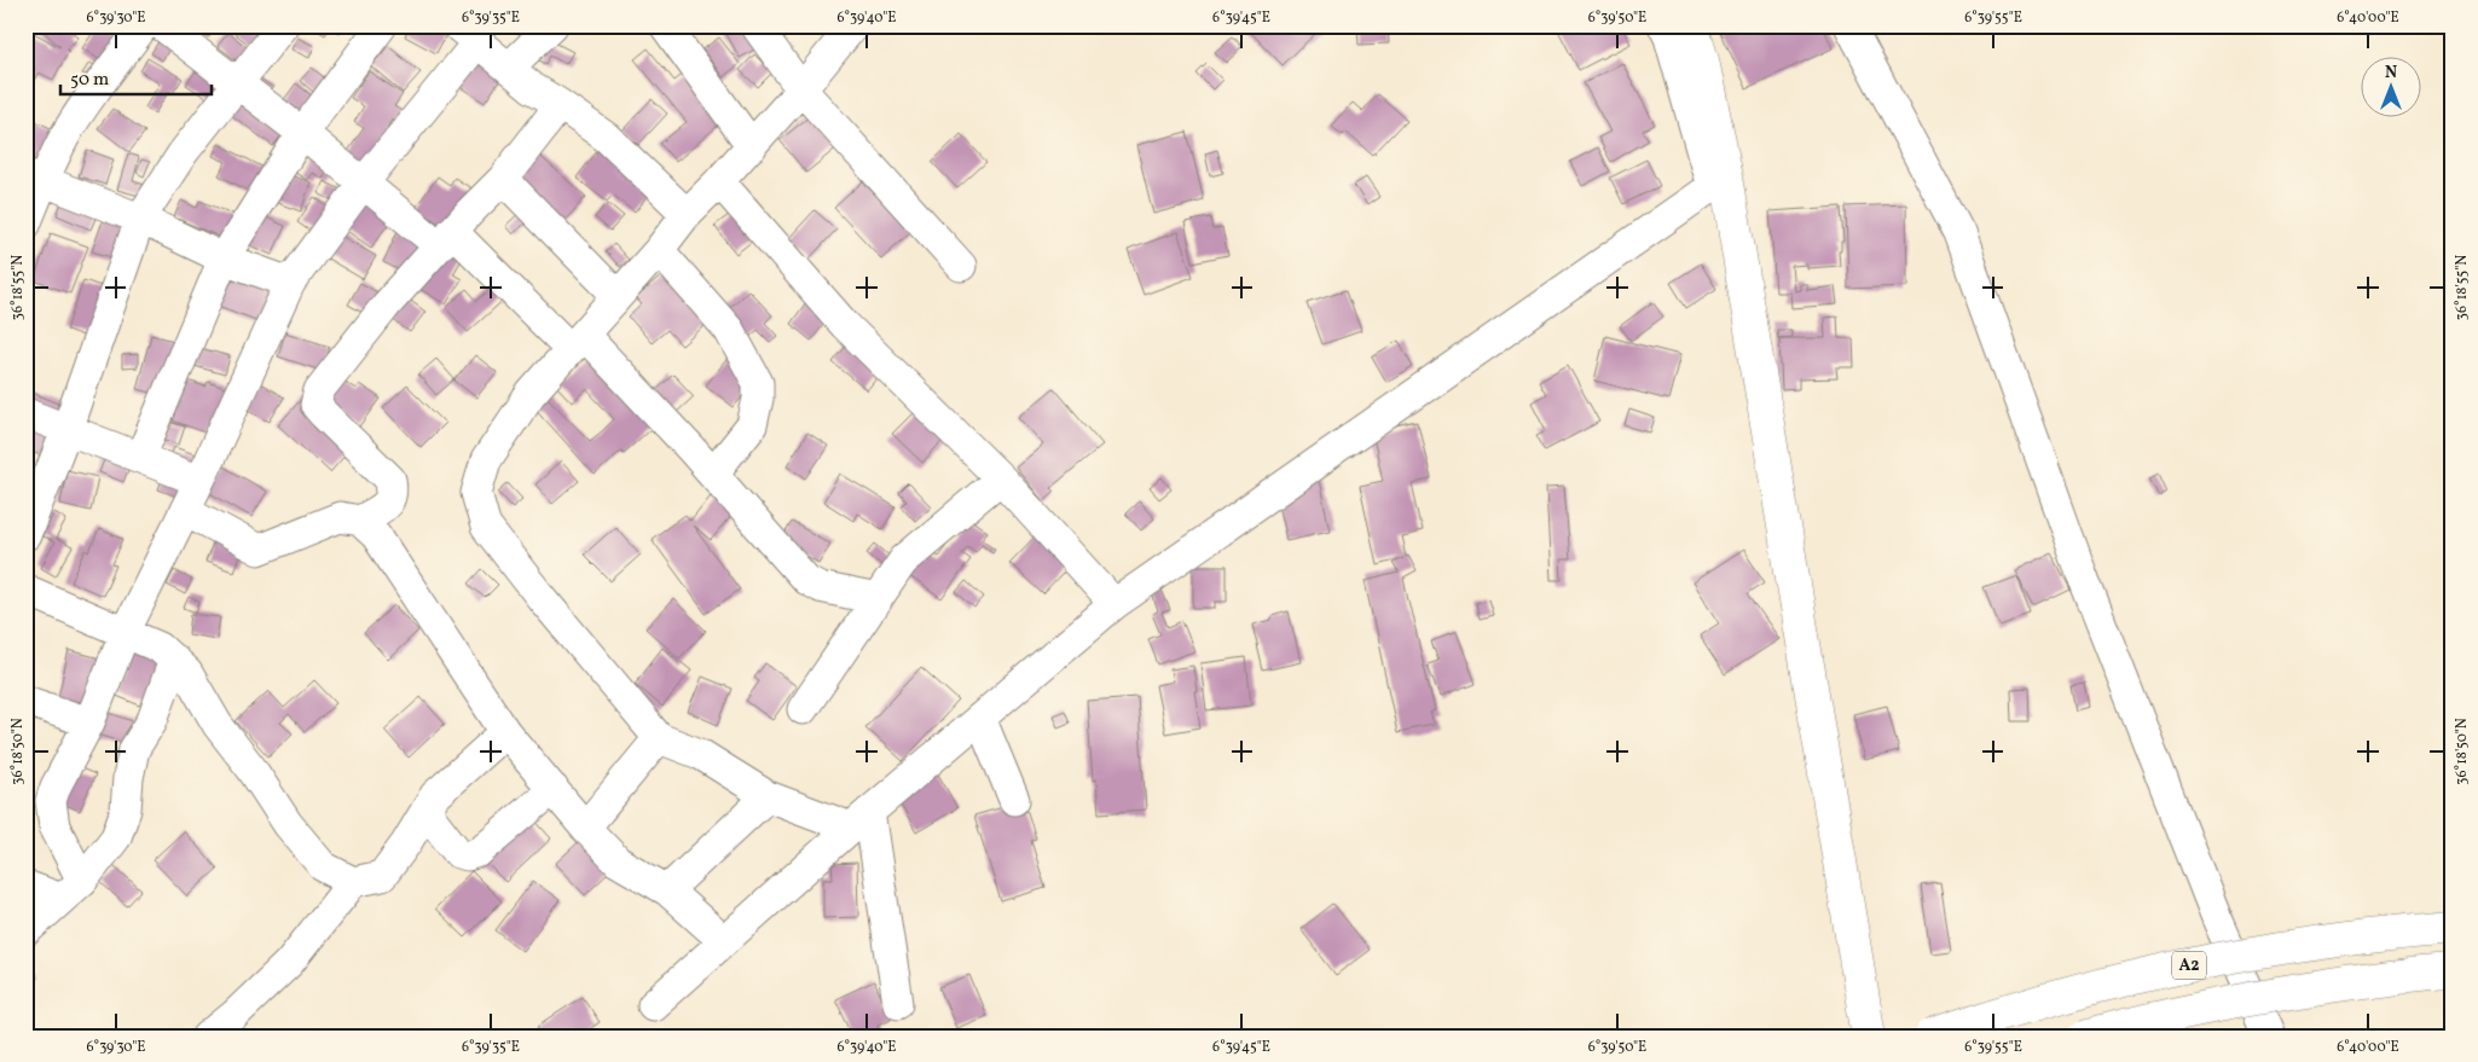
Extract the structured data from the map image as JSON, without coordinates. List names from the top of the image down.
{
  "streets": {
    "main road": ["A2"]
  },
  "scale_bar": "50 m",
  "north": "top",
  "coordinates": [
    "6°39'30\"E",
    "6°39'35\"E",
    "6°39'40\"E",
    "6°39'45\"E",
    "6°39'50\"E",
    "6°39'55\"E",
    "6°40'00\"E",
    "36°18'55\"N",
    "36°18'50\"N"
  ]
}
